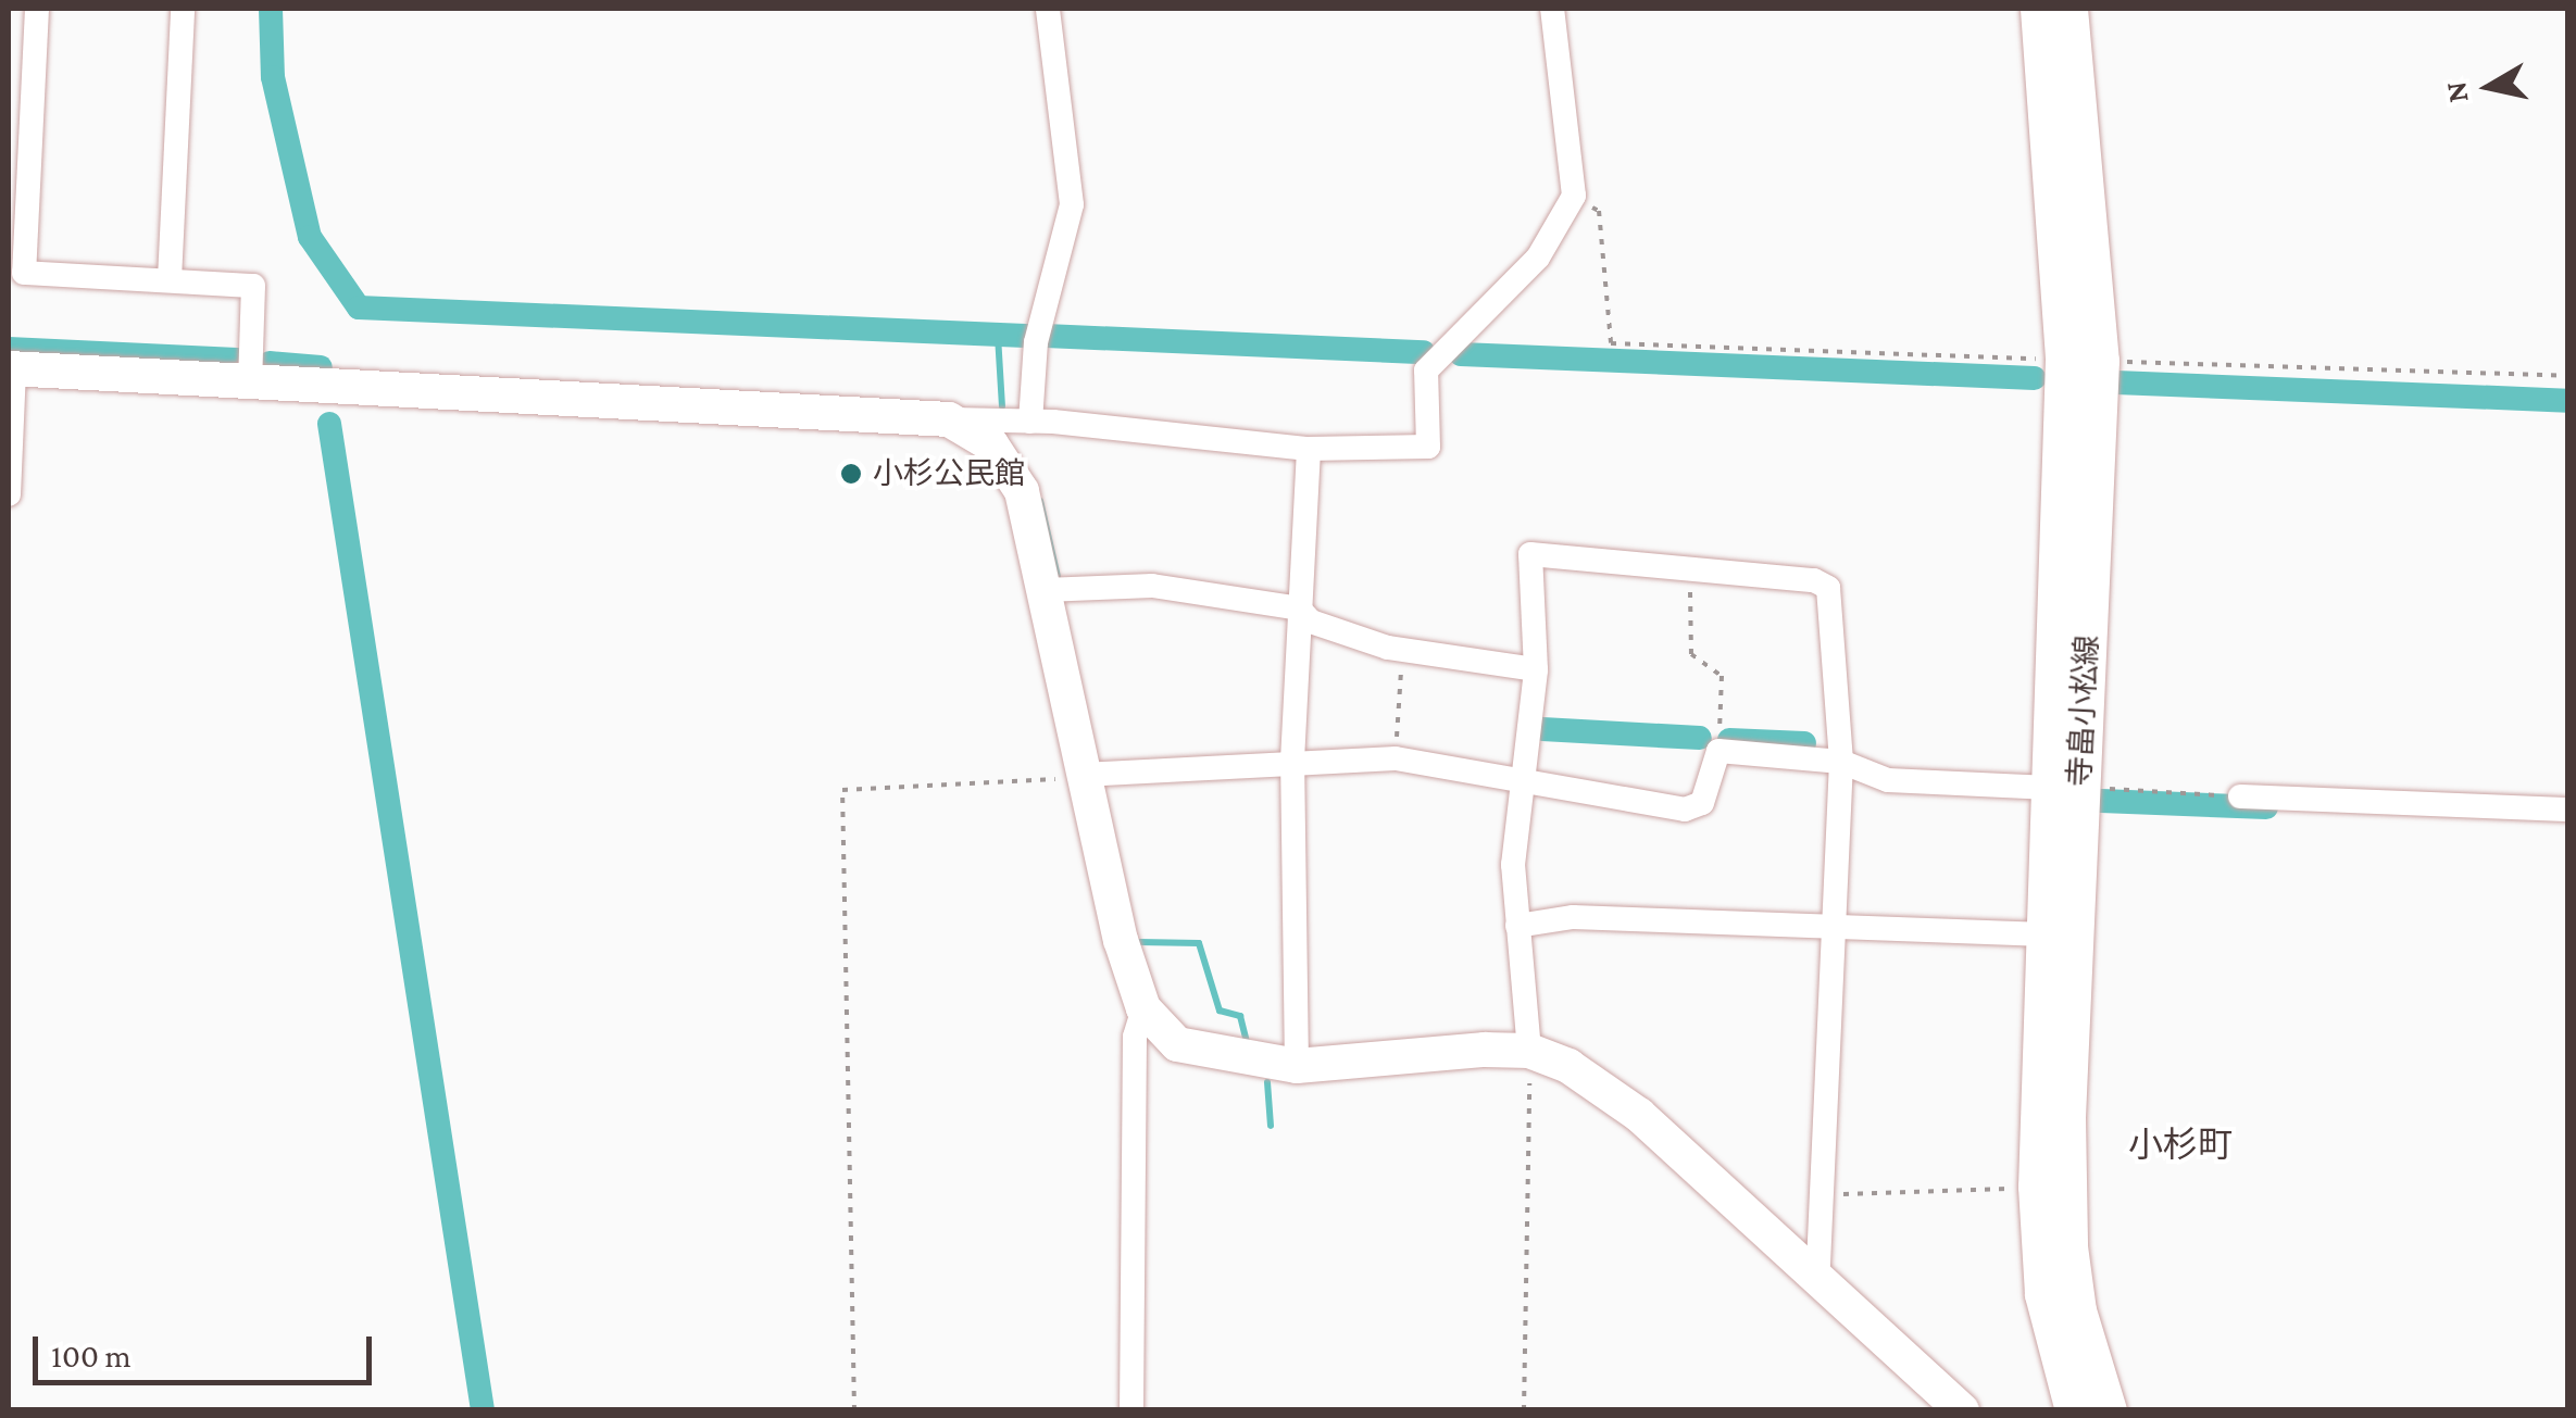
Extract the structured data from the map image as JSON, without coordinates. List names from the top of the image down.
{
  "streets": {
    "main road": ["寺畠小松線"]
  },
  "districts": ["小杉町"],
  "places": ["小杉公民館"],
  "scale_bar": "100 m",
  "north": "left"
}
